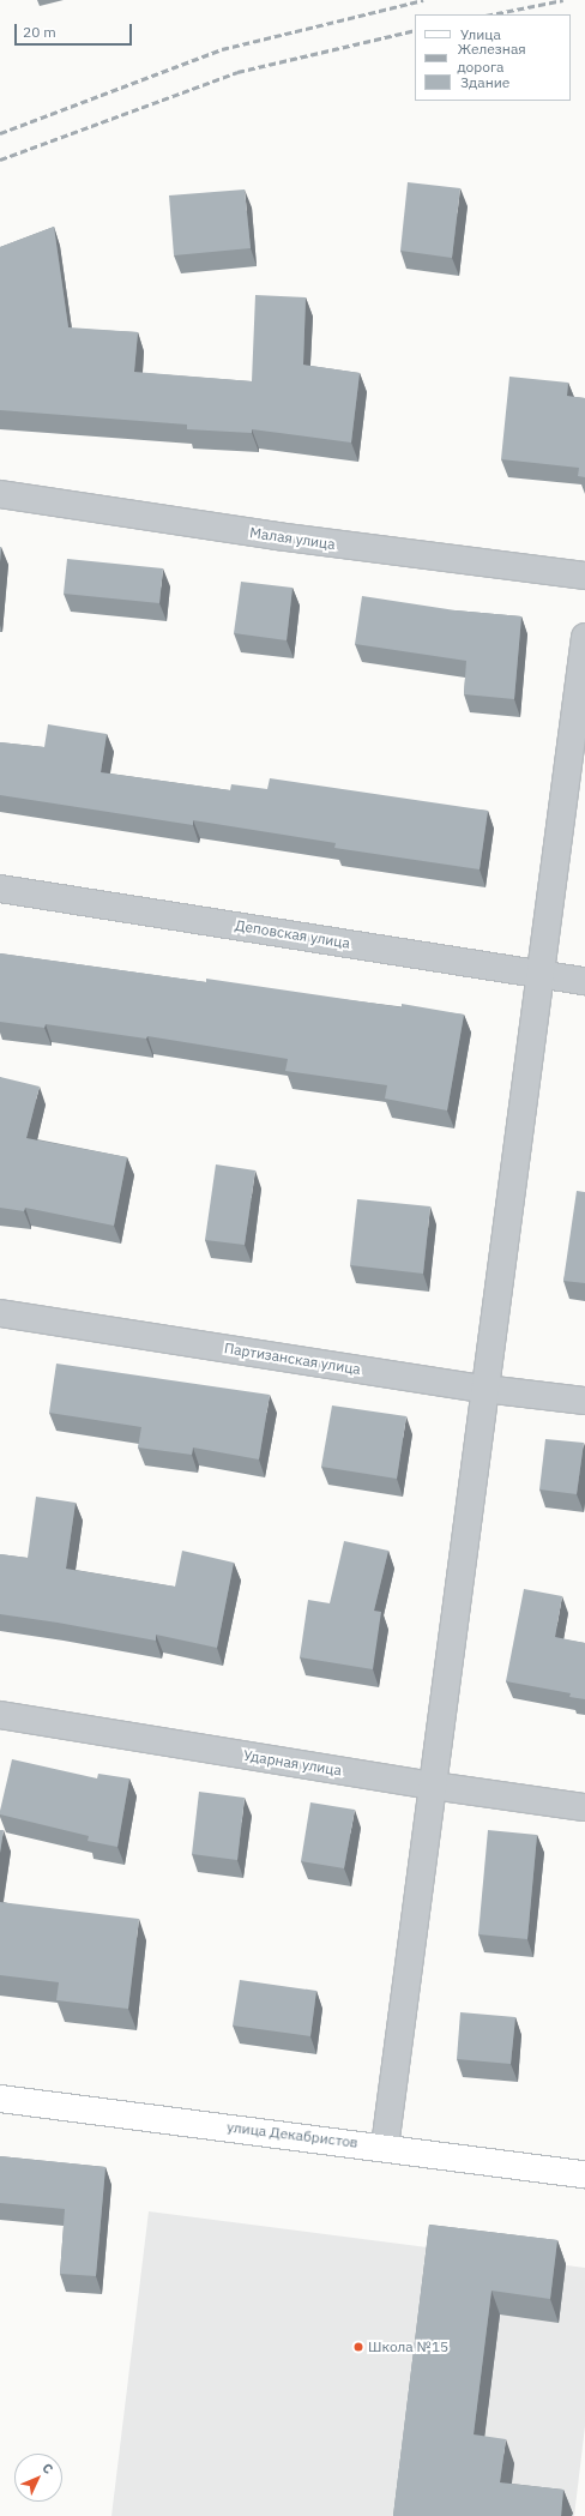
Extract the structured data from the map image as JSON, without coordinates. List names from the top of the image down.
{
  "streets": {
    "main road": ["улица Декабристов"],
    "street": [
      "Малая улица",
      "Деповская улица",
      "Партизанская улица",
      "Ударная улица"
    ]
  },
  "places": ["Школа №15"],
  "legend": ["Улица", "Железная дорога", "Здание"],
  "scale_bar": "20 m",
  "north": "top right"
}
